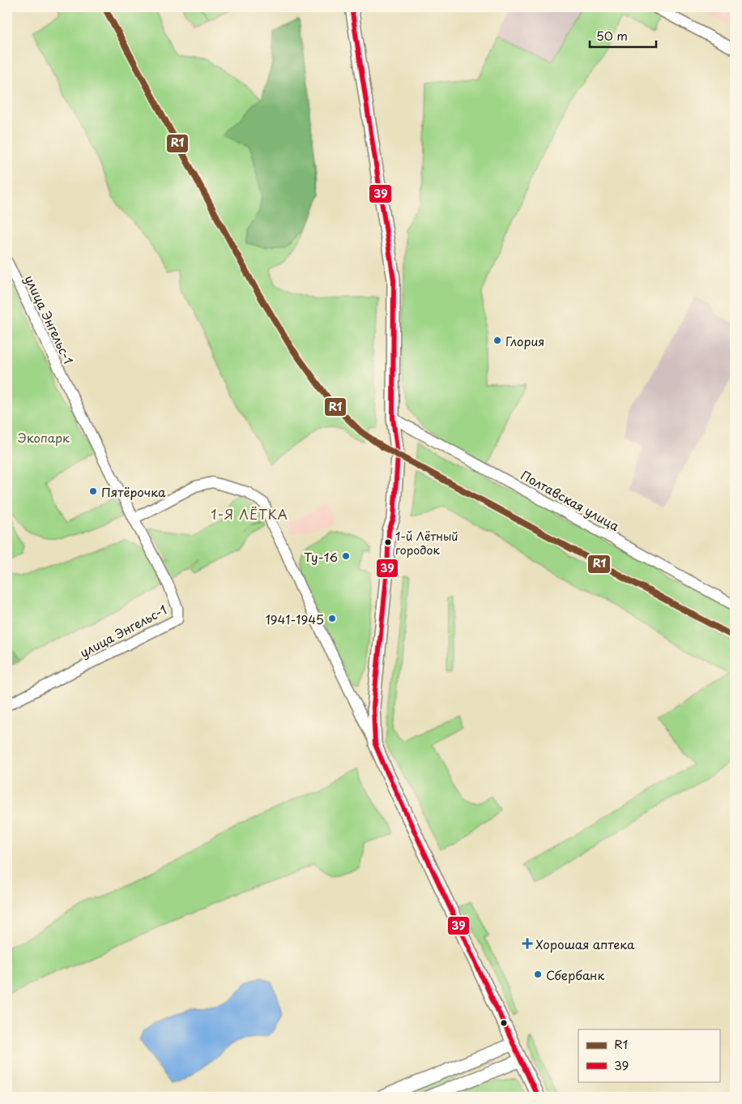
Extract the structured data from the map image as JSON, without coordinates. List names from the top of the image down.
{
  "streets": {
    "street": ["улица Энгельс-1", "Полтавская улица"]
  },
  "districts": ["1-Я ЛЁТКА"],
  "parks": ["Экопарк"],
  "places": {
    "other": [
      "Глория",
      "Пятёрочка",
      "1-й Лётный городок",
      "Ту-16",
      "1941-1945",
      "Сбербанк"
    ],
    "health": ["Хорошая аптека"]
  },
  "lines": ["transit line R1", "transit line 39"],
  "legend": ["R1", "39"],
  "scale_bar": "50 m"
}
